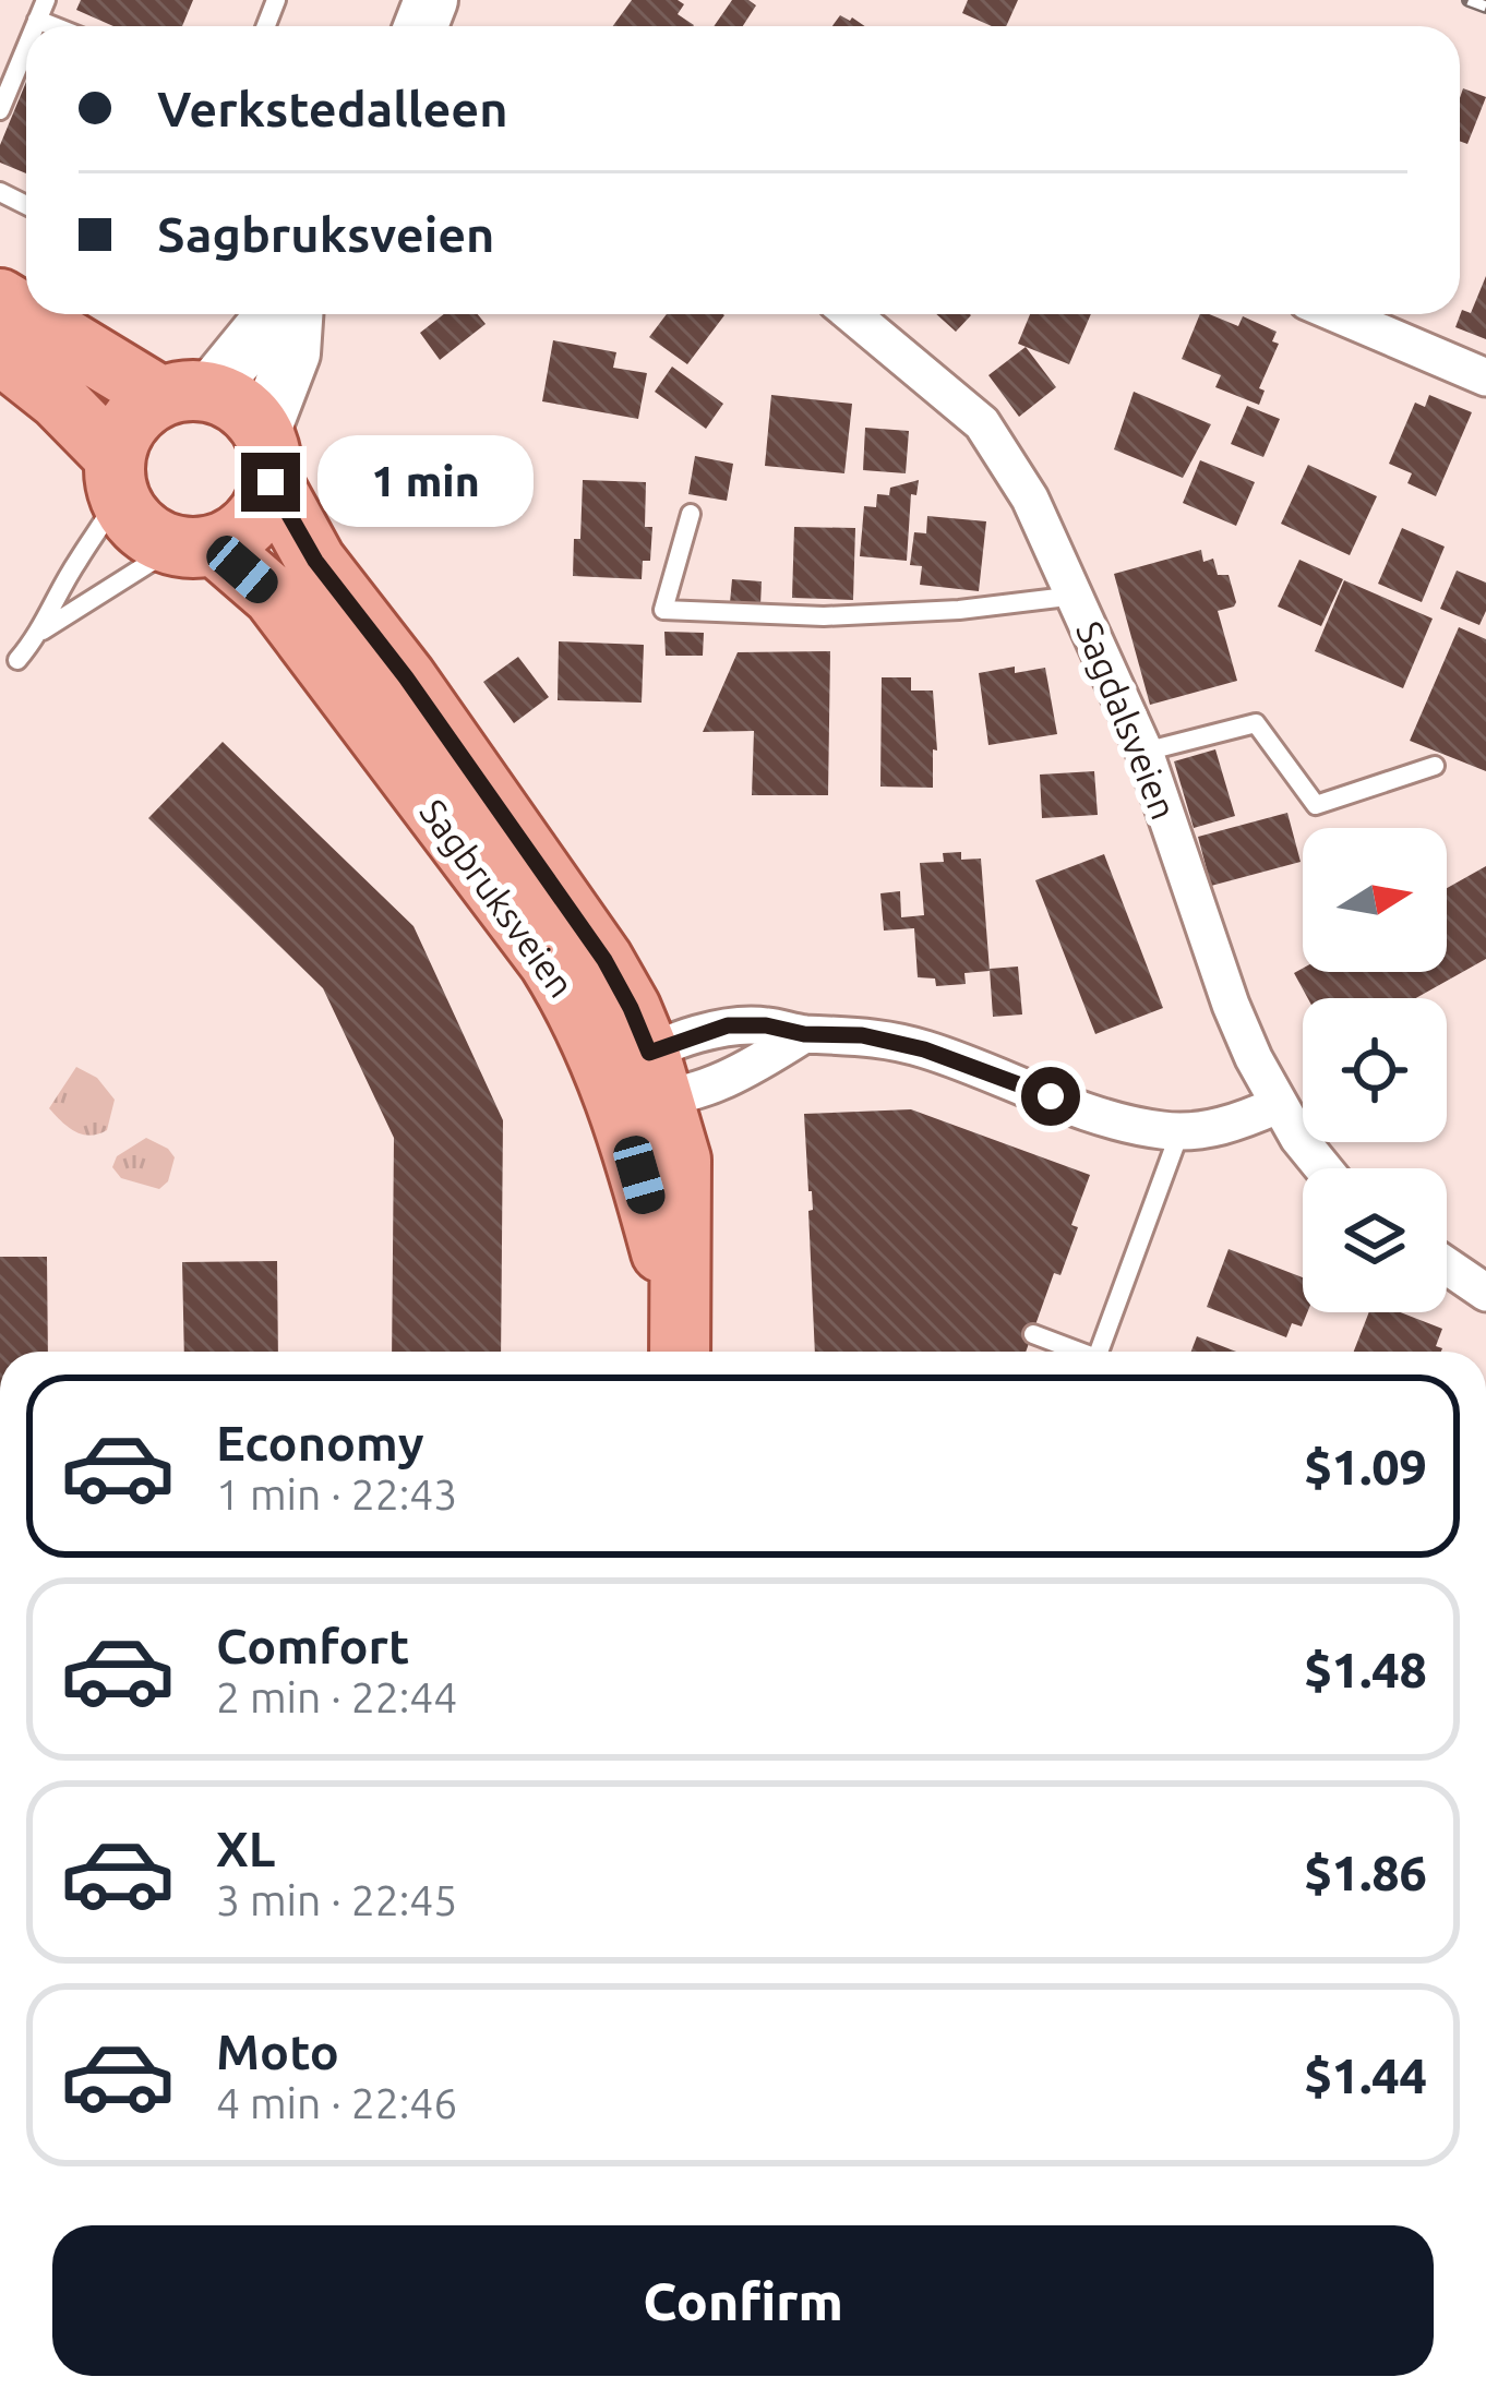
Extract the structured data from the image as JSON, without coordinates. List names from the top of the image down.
{
  "streets": {
    "main road": ["Sagbruksveien"],
    "street": ["Sagdalsveien"]
  },
  "north": "right",
  "page": {
    "banner": ["Verkstedalleen", "Sagbruksveien"],
    "bubble": "1 min",
    "list": [
      {
        "name": "Economy",
        "note": "1 min · 22:43",
        "value": "$1.09"
      },
      {
        "name": "Comfort",
        "note": "2 min · 22:44",
        "value": "$1.48"
      },
      {
        "name": "XL",
        "note": "3 min · 22:45",
        "value": "$1.86"
      },
      {
        "name": "Moto",
        "note": "4 min · 22:46",
        "value": "$1.44"
      }
    ],
    "buttons": "Confirm"
  }
}
